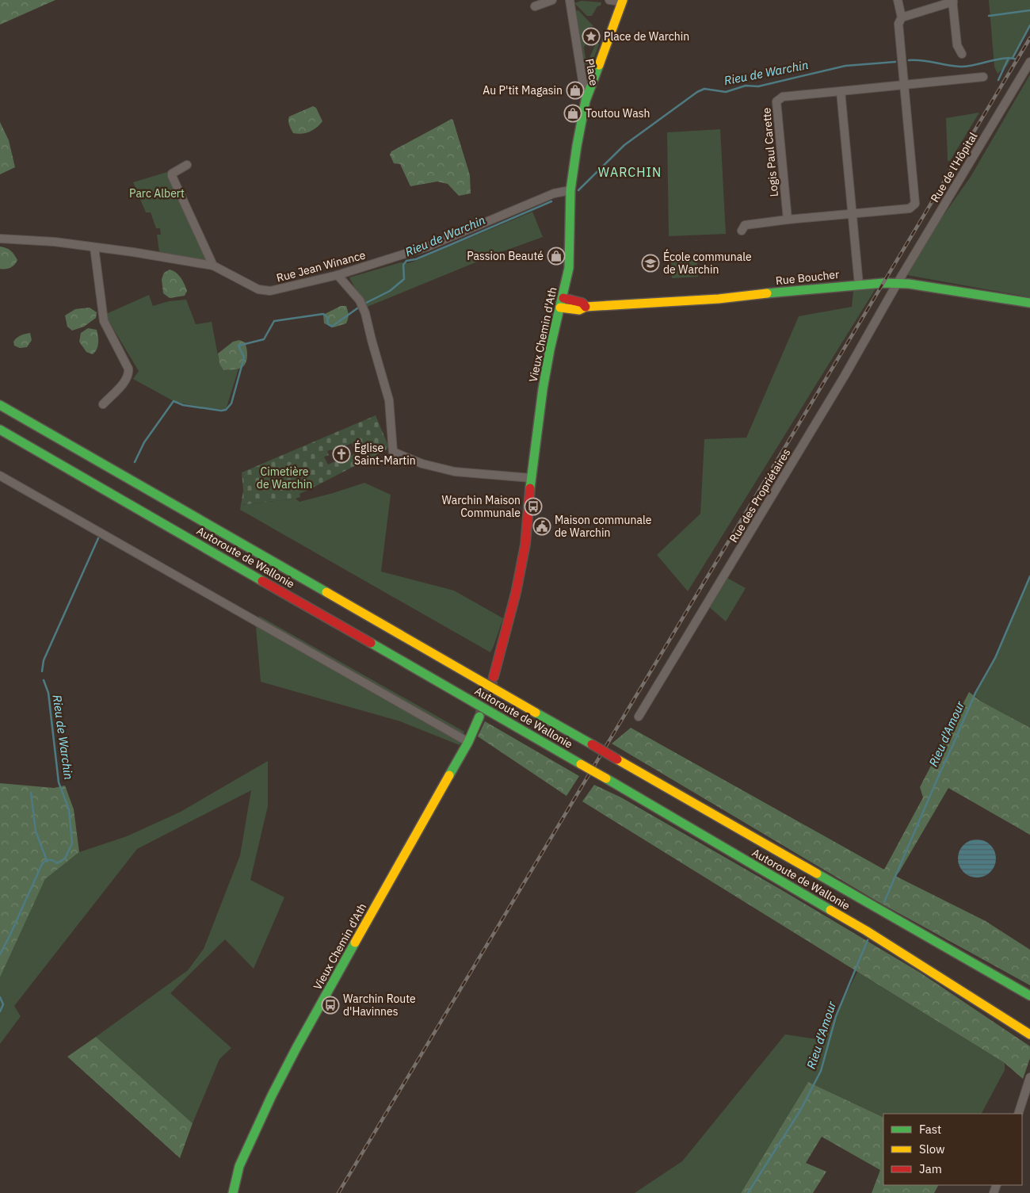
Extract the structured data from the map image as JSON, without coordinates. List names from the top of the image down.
{
  "streets": {
    "main road": ["Rue Boucher", "Vieux Chemin d'Ath", "Autoroute de Wallonie"],
    "street": [
      "Place",
      "Logis Paul Carette",
      "Rue de l'Hôpital",
      "Rue Jean Winance",
      "Rue des Propriétaires"
    ]
  },
  "crossings": [
    ["Place", "Vieux Chemin d'Ath"],
    ["Rue de l'Hôpital", "Rue Boucher"],
    ["Rue de l'Hôpital", "Rue des Propriétaires"],
    ["Rue Jean Winance", "Vieux Chemin d'Ath"],
    ["Rue Boucher", "Vieux Chemin d'Ath"],
    ["Rue Boucher", "Rue des Propriétaires"]
  ],
  "districts": ["WARCHIN"],
  "water": ["Rieu de Warchin", "Rieu d'Amour"],
  "parks": ["Parc Albert", "Cimetière de Warchin"],
  "places": {
    "place": ["Place de Warchin"],
    "shop": ["Au P'tit Magasin", "Toutou Wash", "Passion Beauté"],
    "school or university": ["École communale de Warchin"],
    "church": ["Église Saint-Martin"],
    "bus stop": ["Warchin Maison Communale", "Warchin Route d'Havinnes"],
    "public building": ["Maison communale de Warchin"]
  },
  "legend": ["Fast", "Slow", "Jam"]
}
